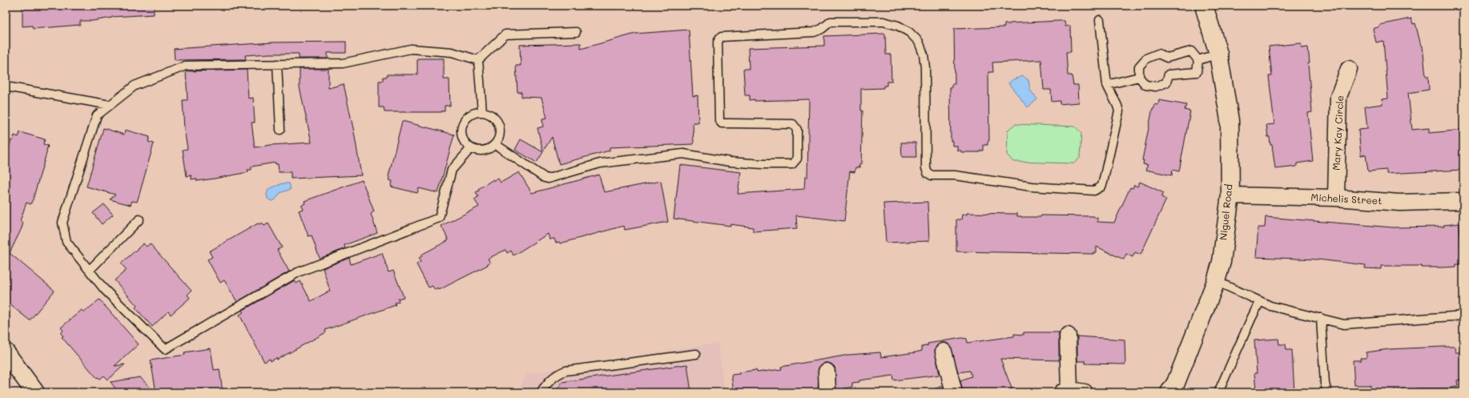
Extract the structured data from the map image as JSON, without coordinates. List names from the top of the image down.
{
  "streets": {
    "main road": ["Niguel Road"],
    "street": ["Mary Kay Circle", "Michelis Street"]
  },
  "crossings": [
    ["Mary Kay Circle", "Michelis Street"],
    ["Michelis Street", "Niguel Road"]
  ]
}
